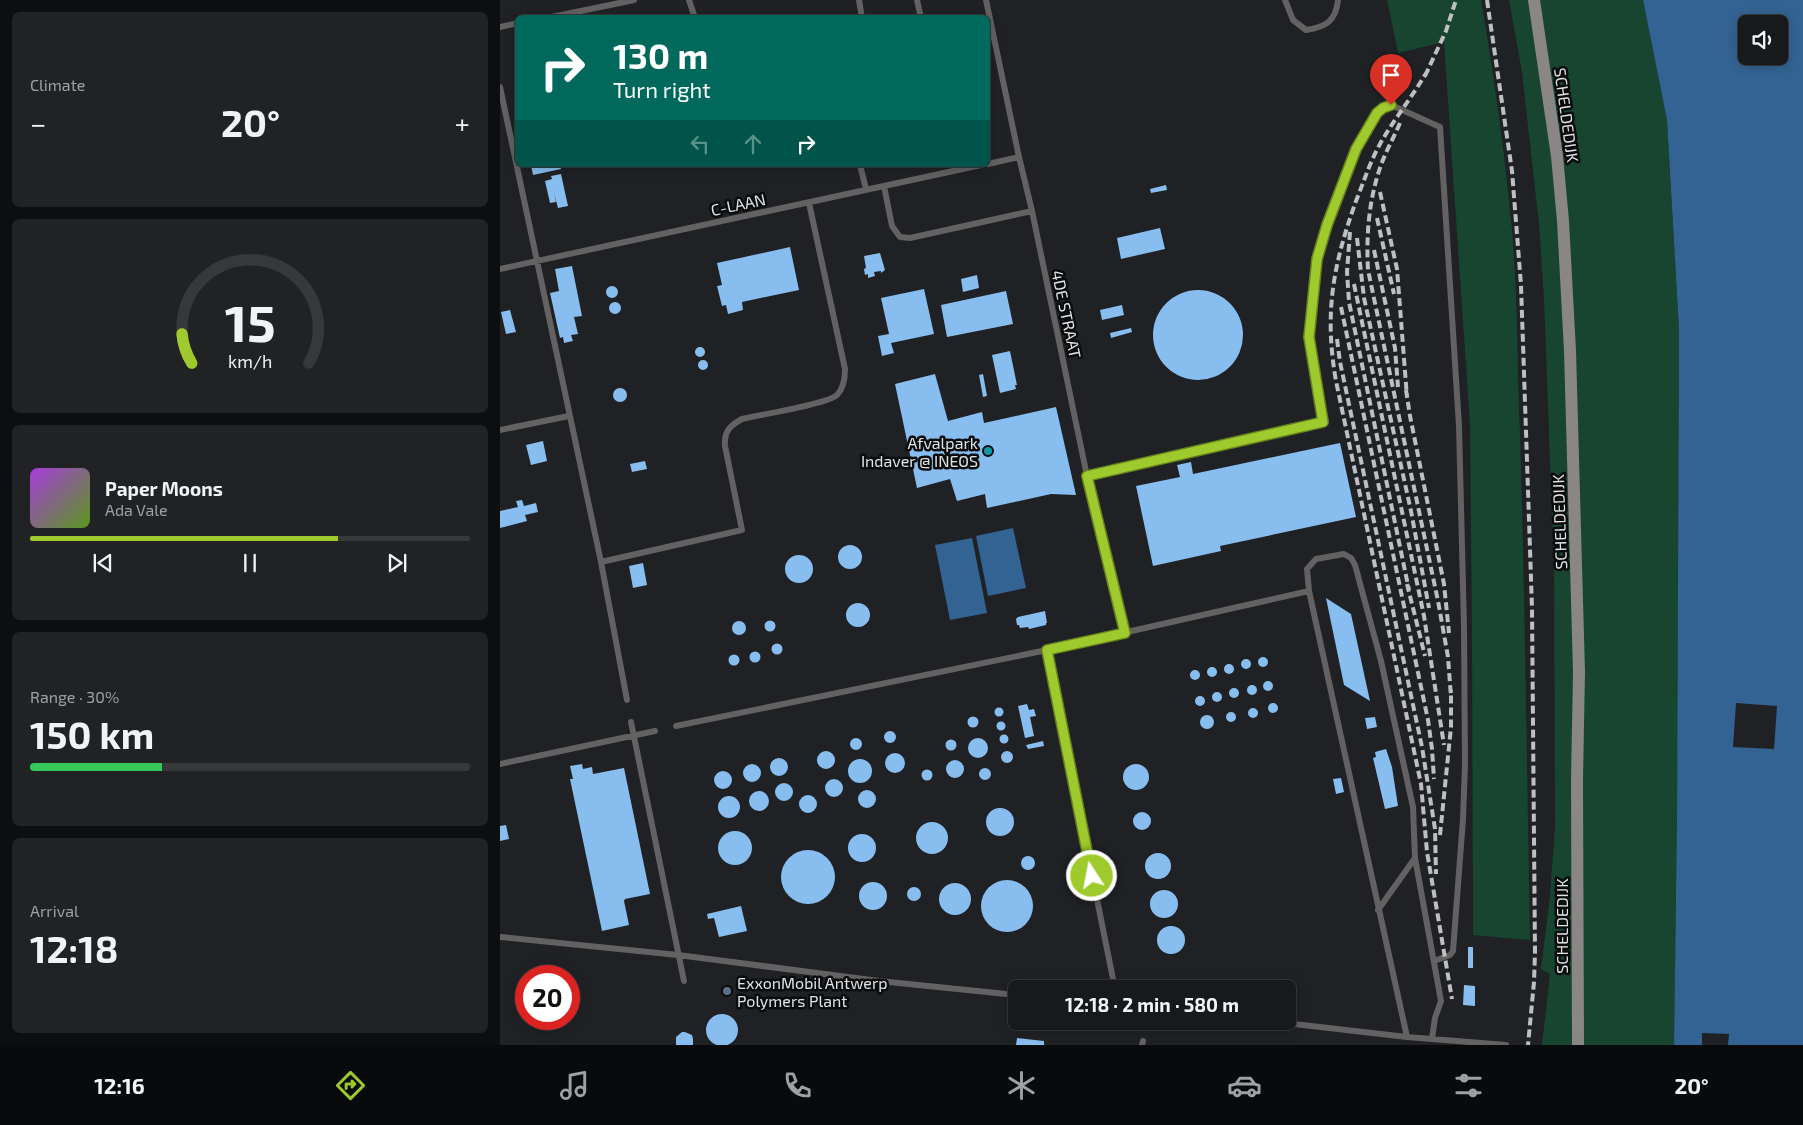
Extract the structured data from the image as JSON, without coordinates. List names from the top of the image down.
{
  "streets": {
    "street": ["SCHELDEDIJK"],
    "lane": ["C-LAAN", "4DE STRAAT"]
  },
  "places": ["Afvalpark Indaver @ INEOS", "ExxonMobil Antwerp Polymers Plant"],
  "page": {
    "tile": [
      "Climate",
      ["Range · 30%", "150 km"],
      ["Arrival", "12:18"]
    ],
    "turn": ["130 m", "Turn right"],
    "heat": ["−", "20°", "+"],
    "song": ["Paper Moons", "Ada Vale"],
    "limit": "20",
    "trip": "12:18 · 2 min · 580 m",
    "tabs": ["12:16", "20°"],
    "gauge": ["15", "km/h"]
  }
}
